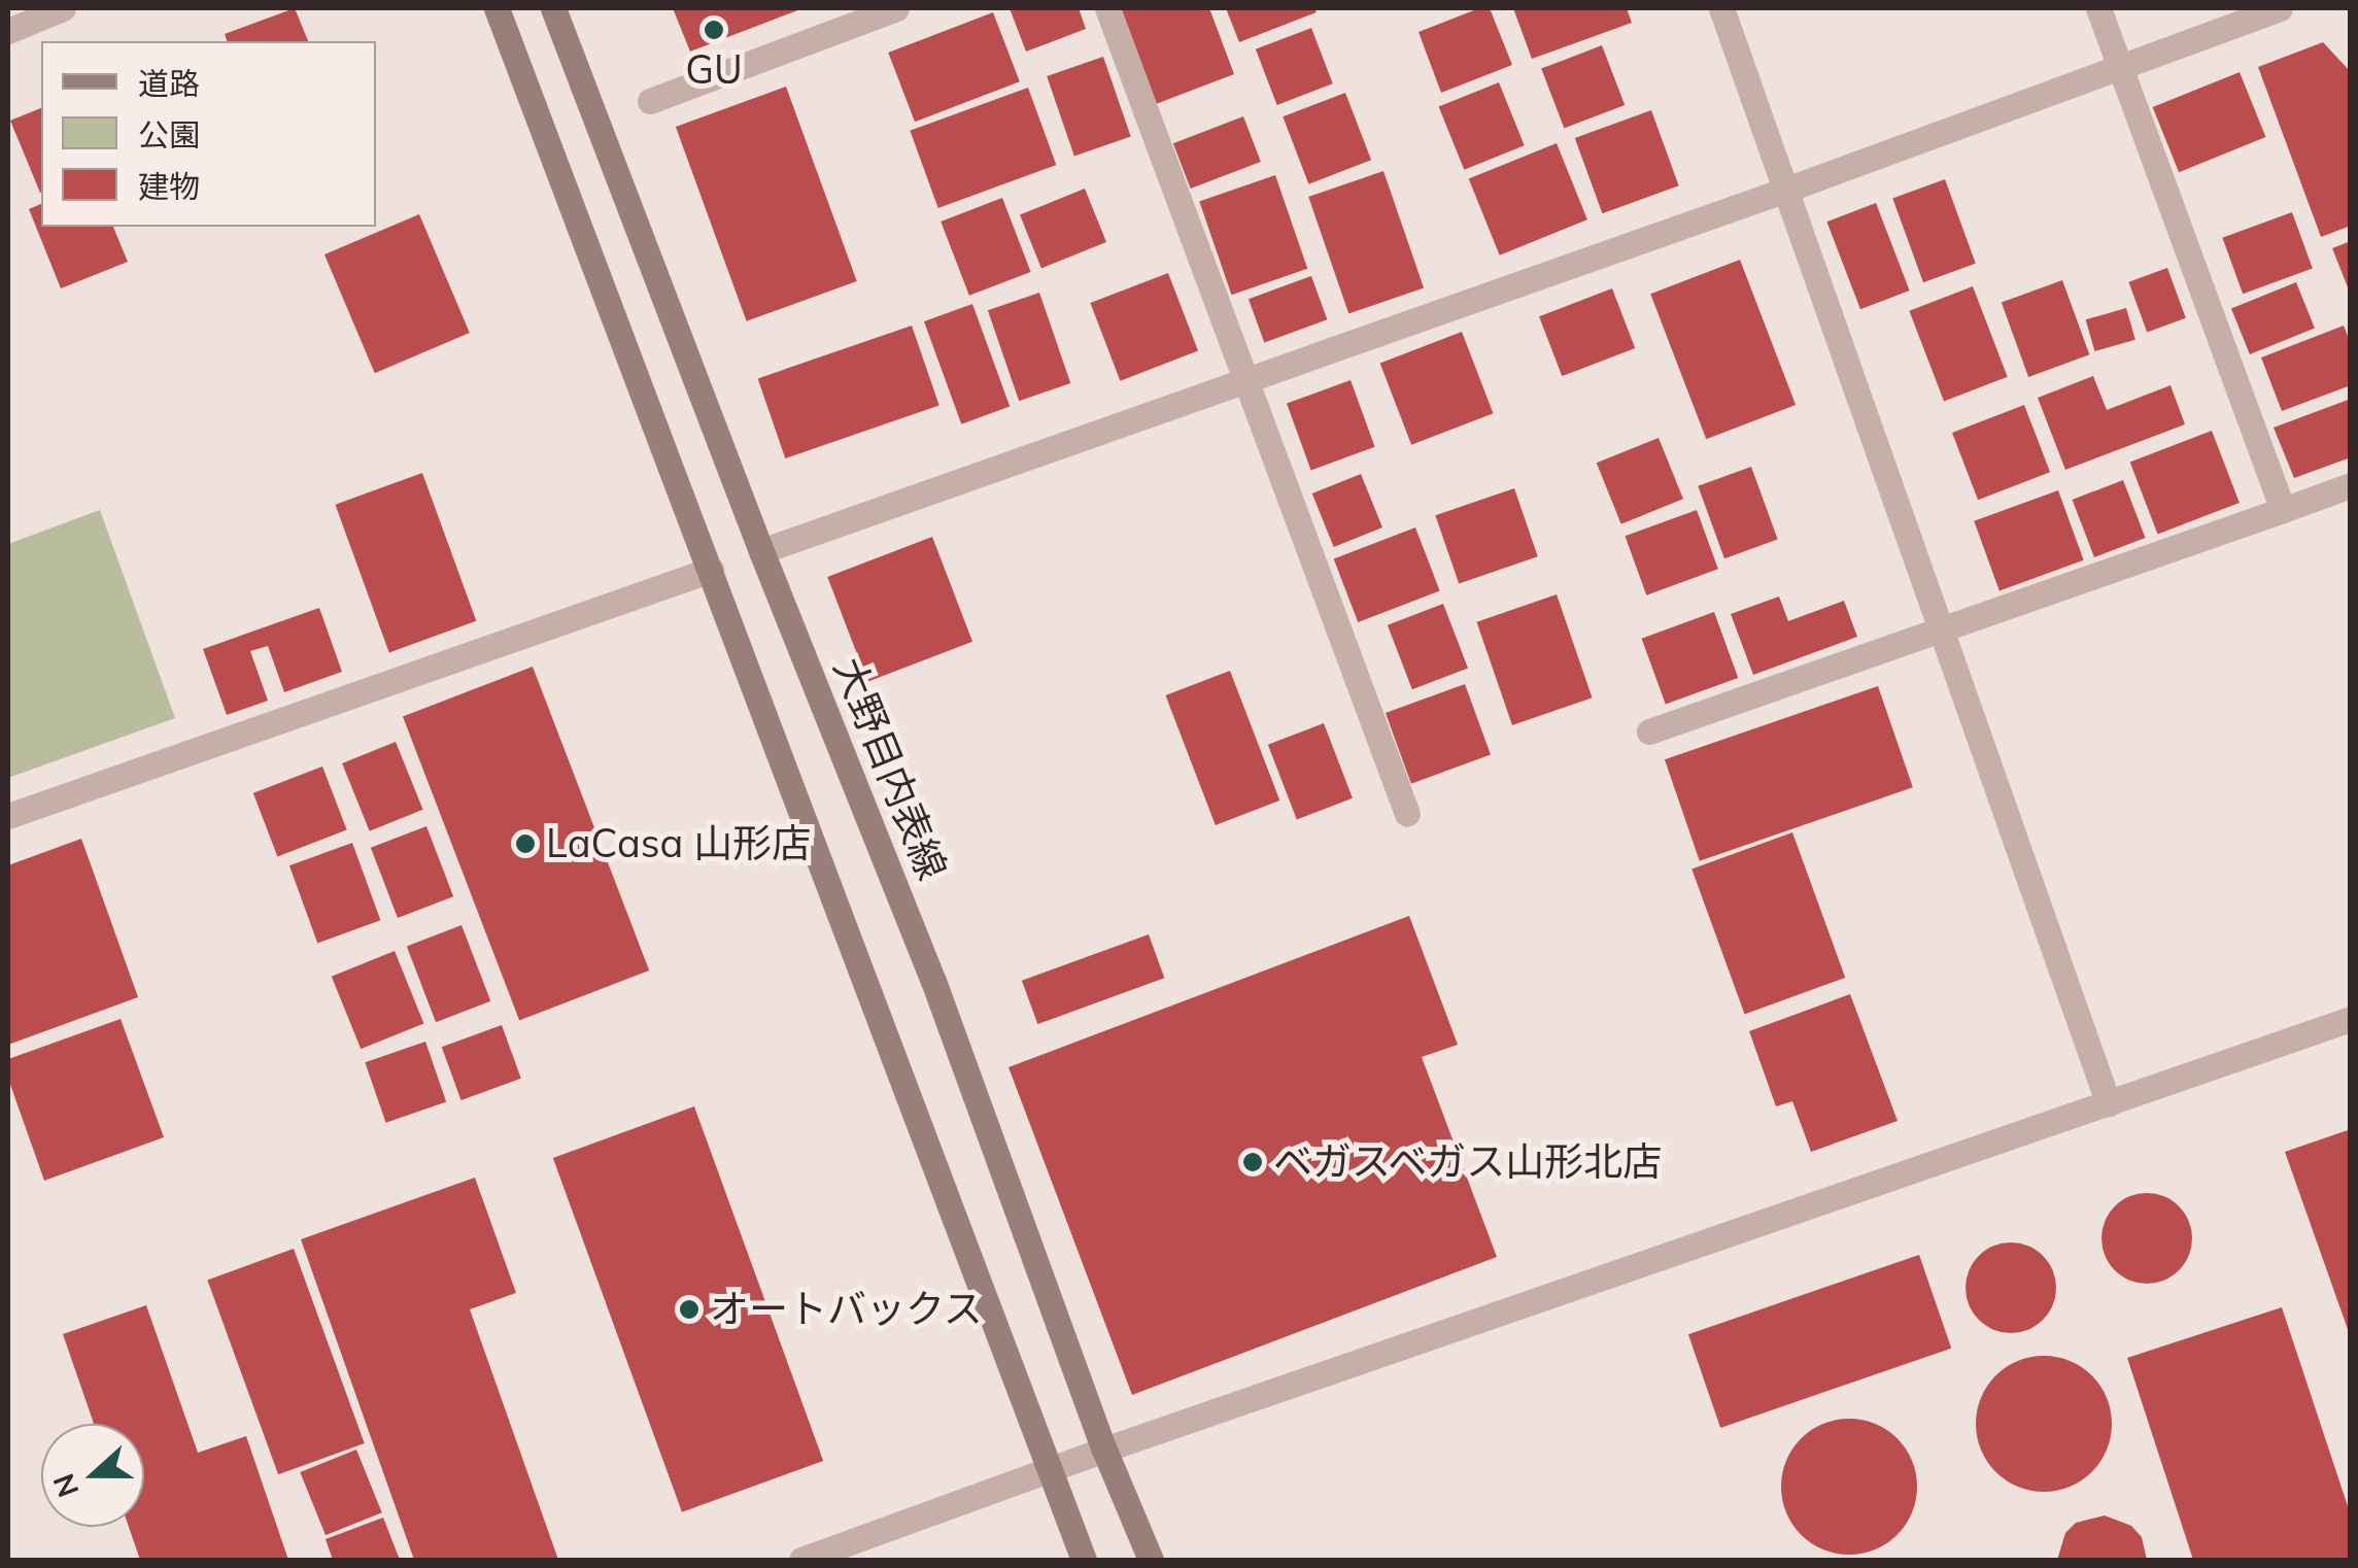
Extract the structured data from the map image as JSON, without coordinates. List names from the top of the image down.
{
  "streets": {
    "main road": ["大野目内表線"]
  },
  "places": [
    "GU",
    "LaCasa 山形店",
    "ベガスベガス山形北店",
    "オートバックス"
  ],
  "legend": ["道路", "公園", "建物"],
  "north": "left"
}
